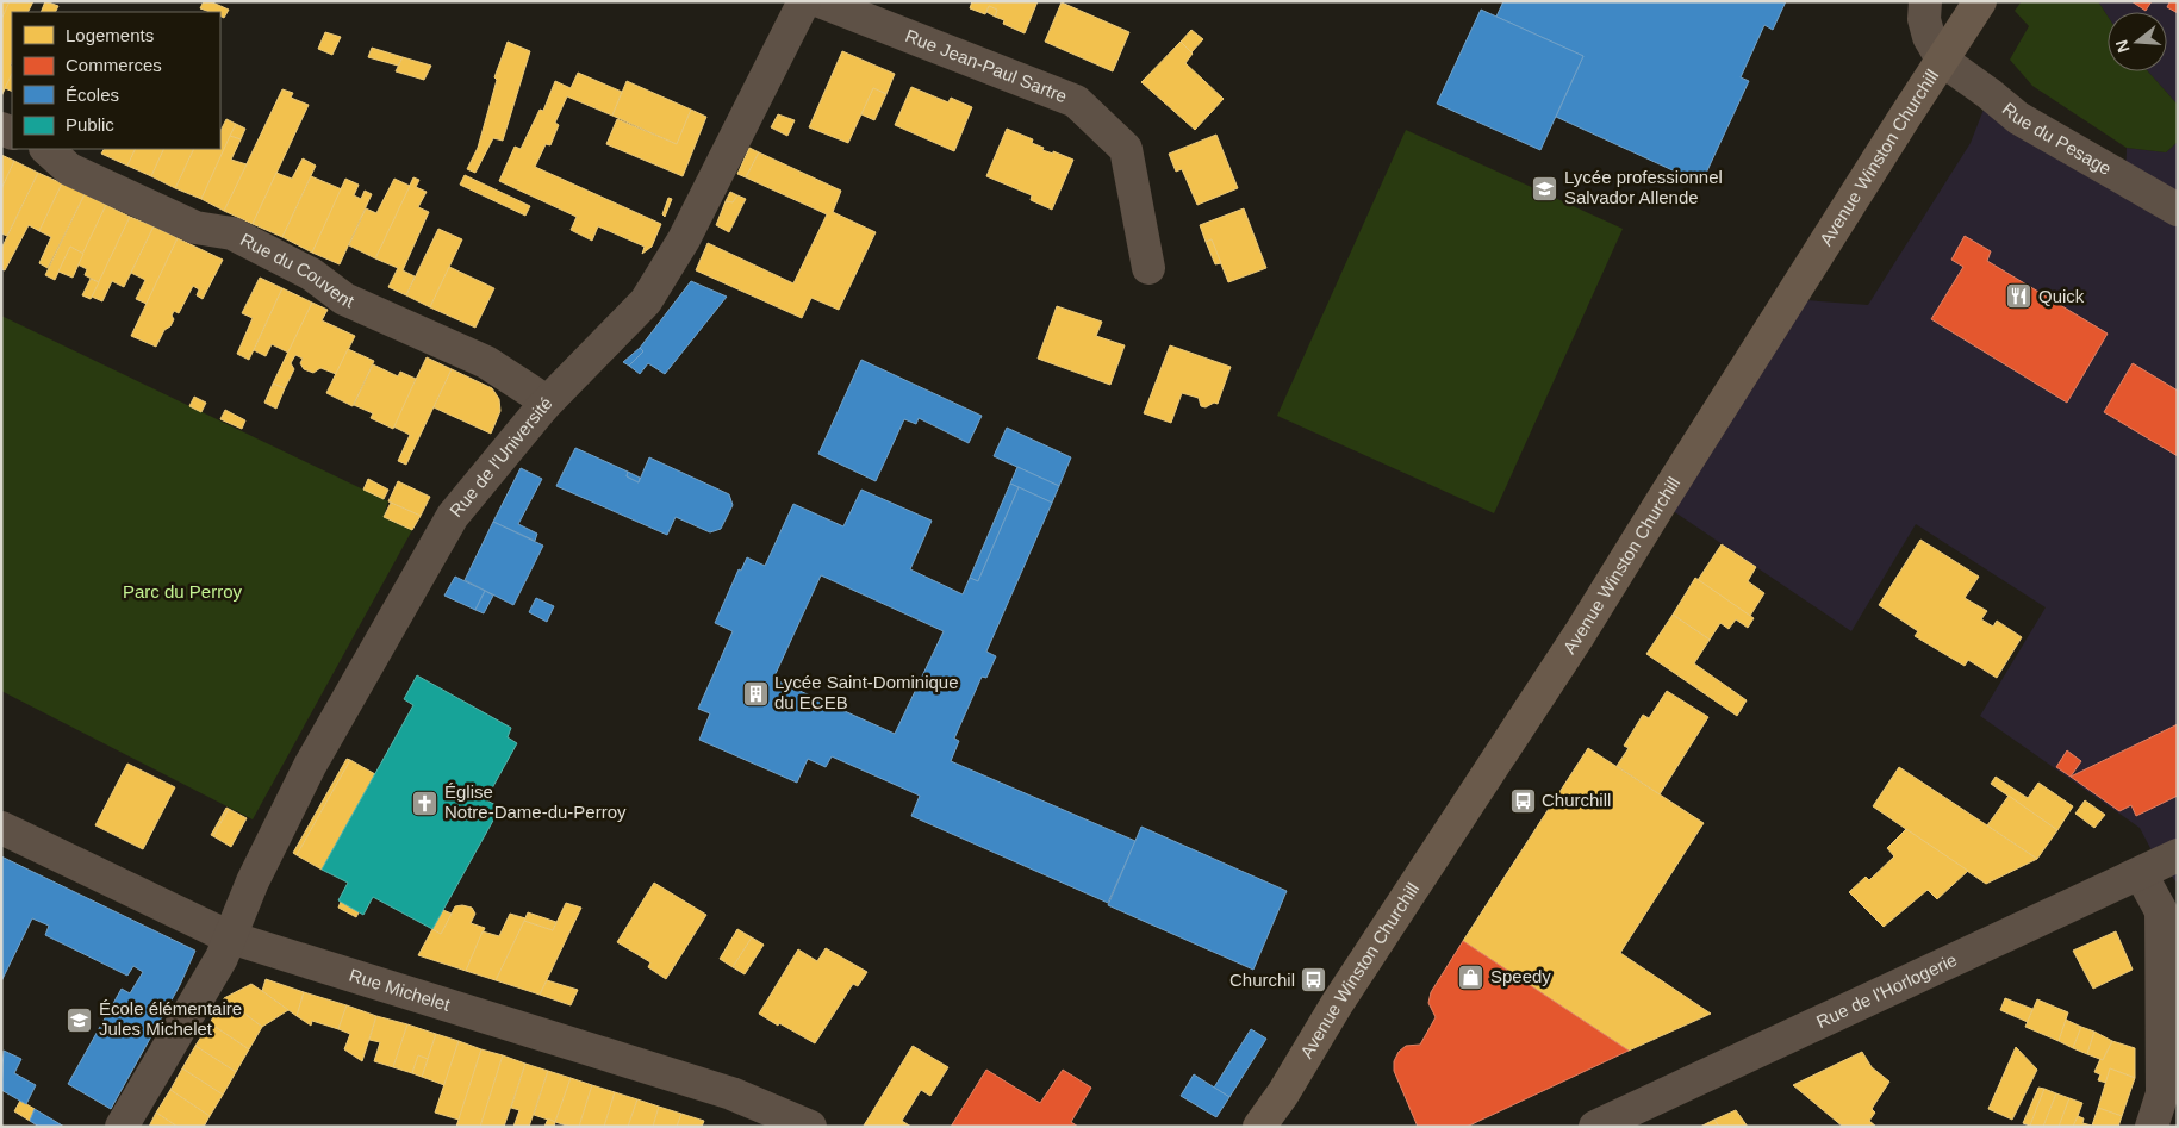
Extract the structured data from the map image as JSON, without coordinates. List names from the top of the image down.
{
  "streets": {
    "main road": ["Avenue Winston Churchill"],
    "street": [
      "Rue Jean-Paul Sartre",
      "Rue du Pesage",
      "Rue du Couvent",
      "Rue de l'Université",
      "Rue Michelet",
      "Rue de l'Horlogerie"
    ]
  },
  "crossings": [
    ["Rue du Pesage", "Avenue Winston Churchill"],
    ["Rue du Couvent", "Rue de l'Université"],
    ["Rue de l'Université", "Rue Michelet"]
  ],
  "parks": ["Parc du Perroy"],
  "places": {
    "school or university": ["Lycée professionnel Salvador Allende", "École élémentaire Jules Michelet"],
    "restaurant": ["Quick"],
    "building": ["Lycée Saint-Dominique du ECEB"],
    "bus stop": ["Churchill", "Churchil"],
    "church": ["Église Notre-Dame-du-Perroy"],
    "shop": ["Speedy"]
  },
  "legend": [
    "Logements",
    "Commerces",
    "Écoles",
    "Public"
  ],
  "north": "left"
}
